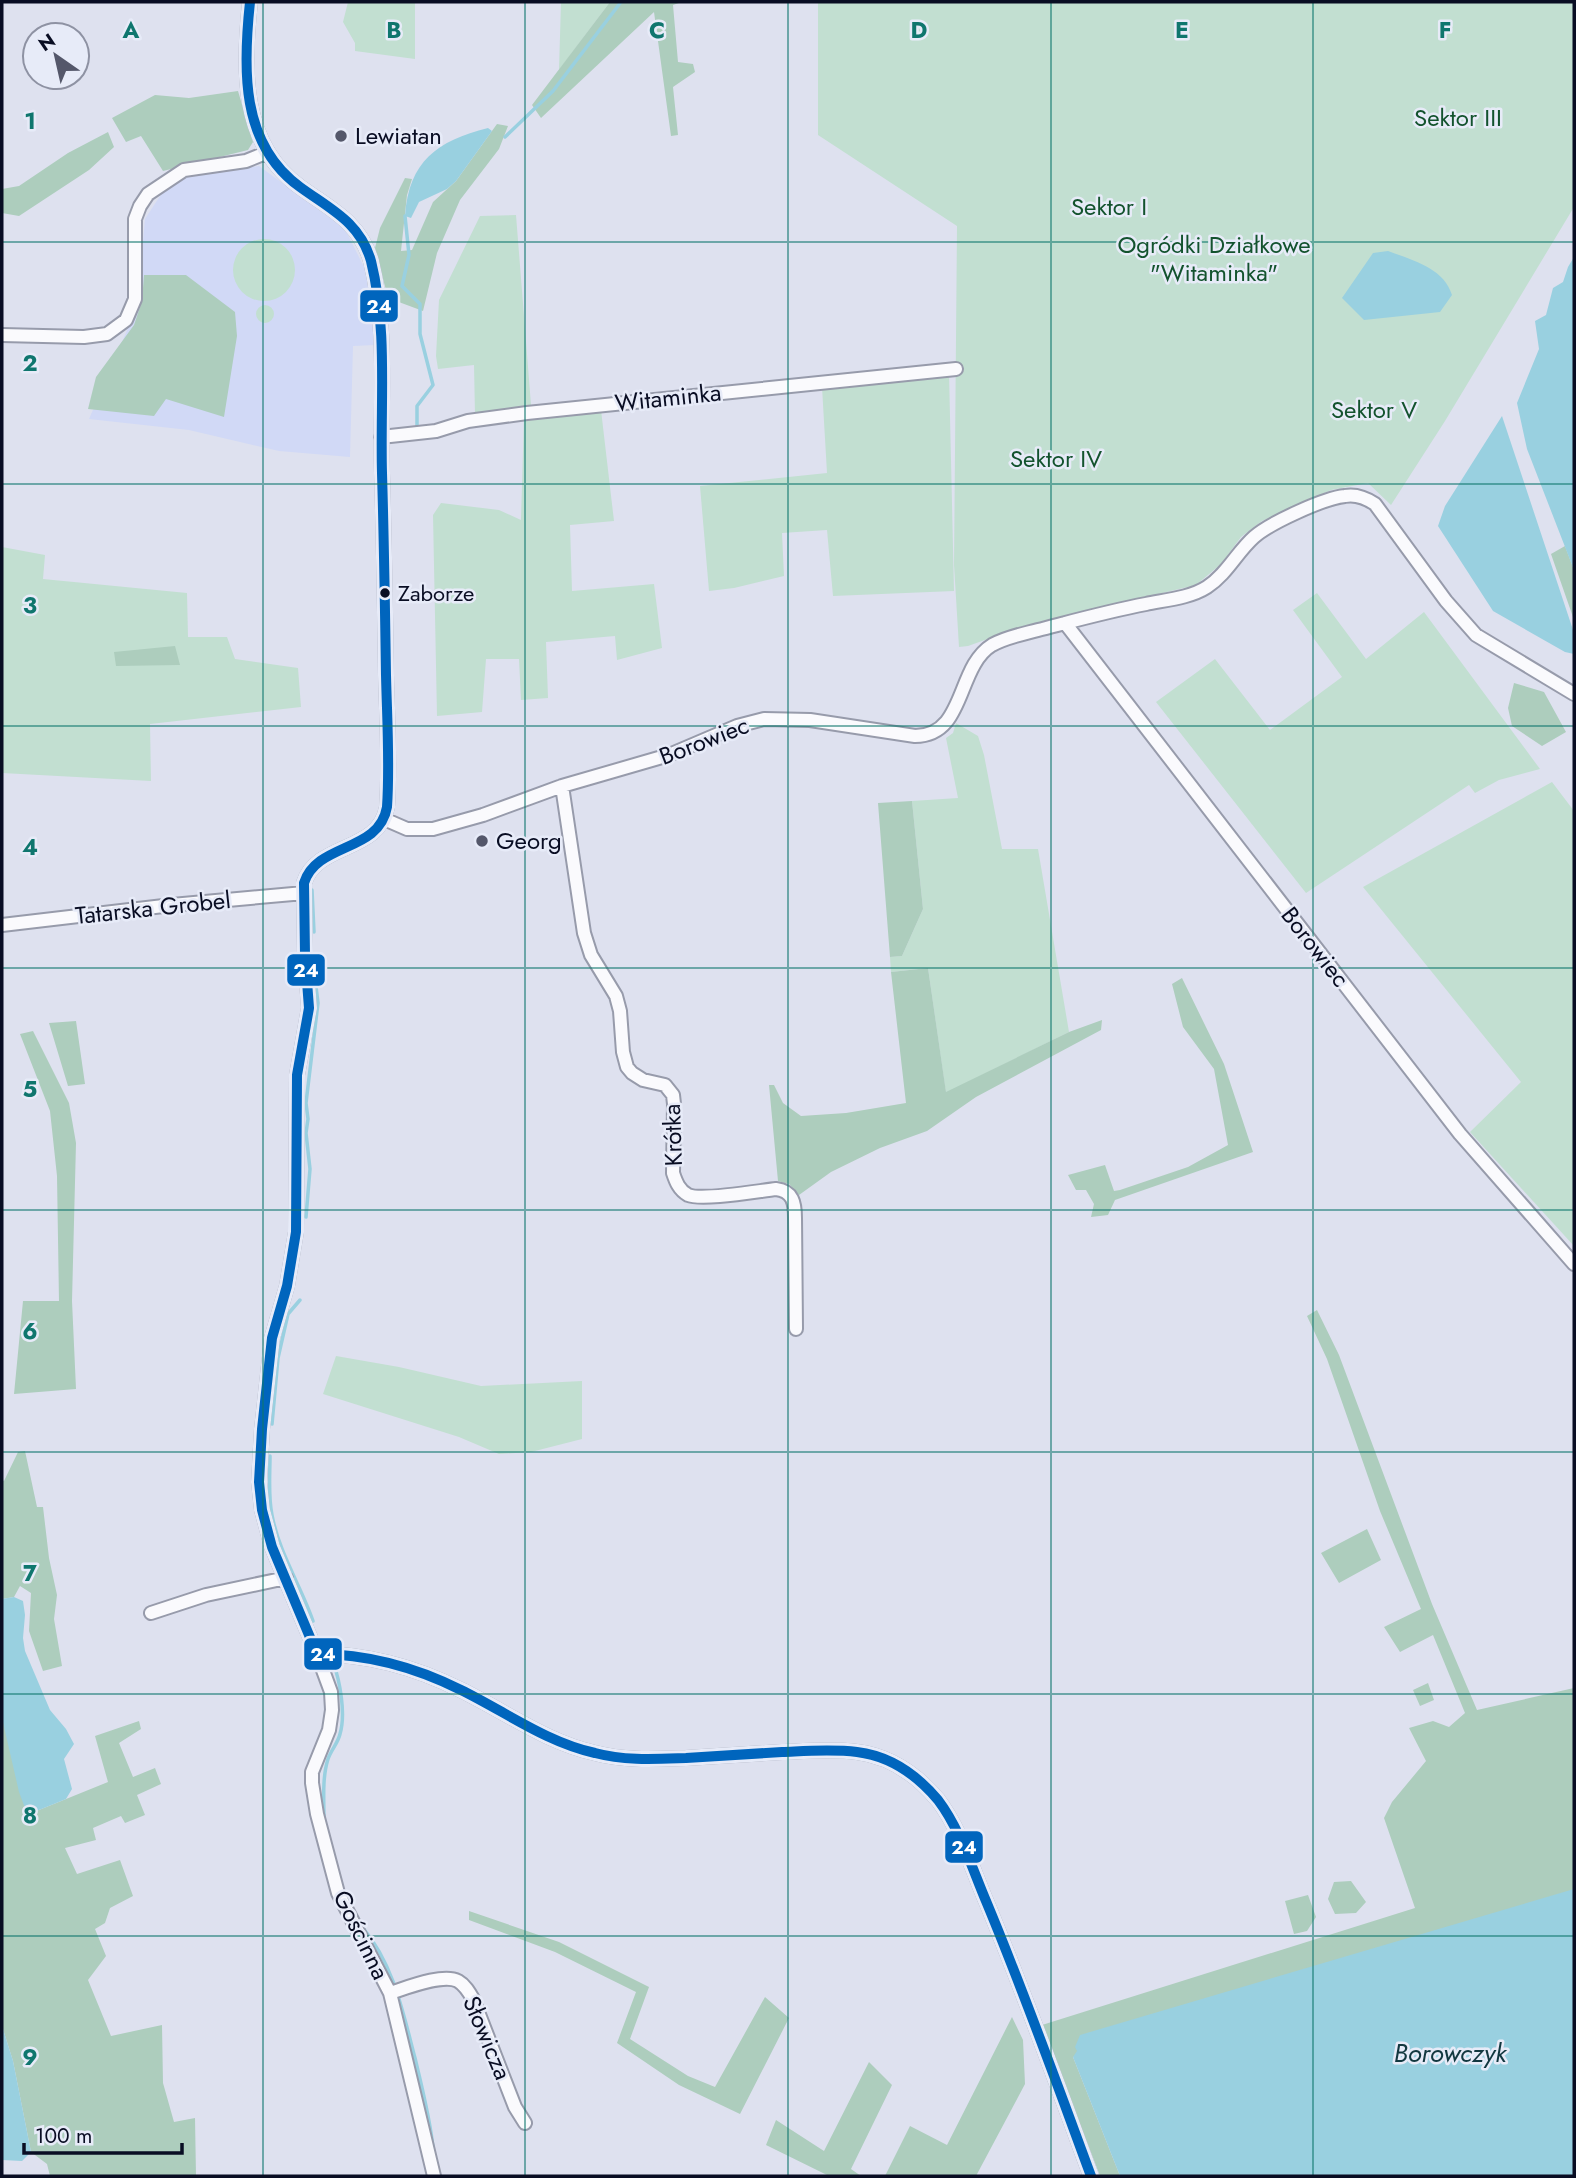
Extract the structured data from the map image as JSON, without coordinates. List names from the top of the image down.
{
  "streets": {
    "street": [
      "Witaminka",
      "Borowiec",
      "Tatarska Grobel",
      "Krótka",
      "Gościnna",
      "Słowicza"
    ]
  },
  "crossings": [
    ["Borowiec", "Krótka"],
    ["Tatarska Grobel", "Gościnna"],
    ["Gościnna", "Słowicza"]
  ],
  "water": ["Borowczyk"],
  "parks": [
    "Sektor III",
    "Sektor I",
    "Ogródki Działkowe \"Witaminka\"",
    "Sektor V",
    "Sektor IV"
  ],
  "places": ["Lewiatan", "Zaborze", "Georg"],
  "lines": ["transit line 24"],
  "scale_bar": "100 m",
  "north": "top left",
  "grid": {
    "columns": [
      "A",
      "B",
      "C",
      "D",
      "E",
      "F"
    ],
    "rows": [
      "1",
      "2",
      "3",
      "4",
      "5",
      "6",
      "7",
      "8",
      "9"
    ]
  }
}
